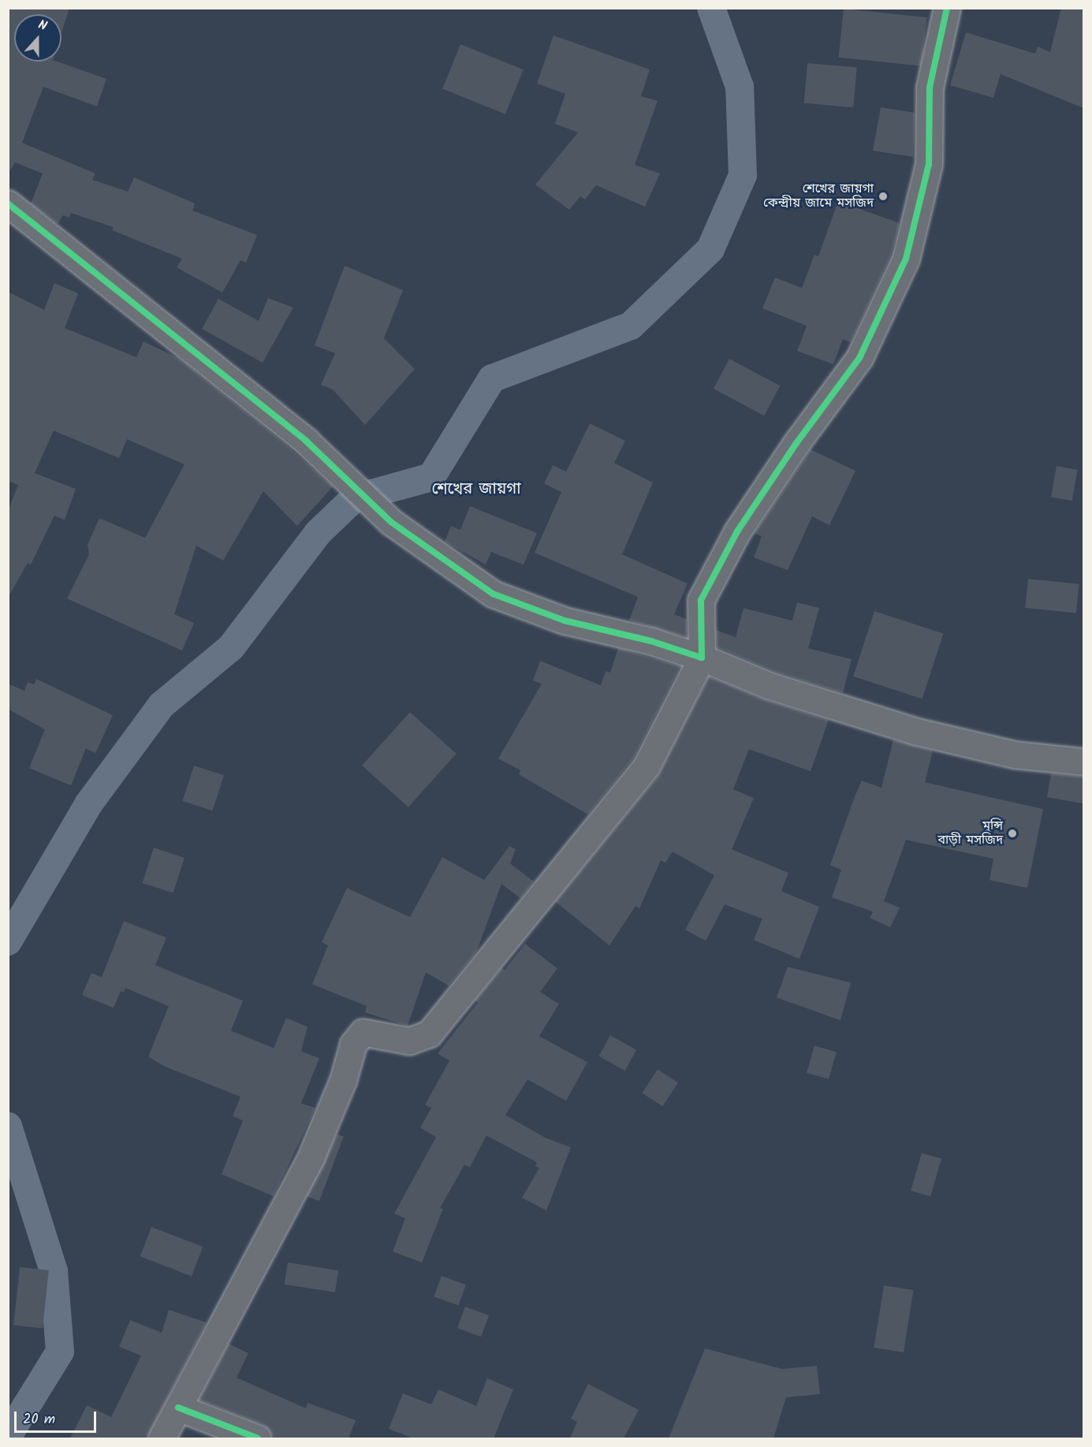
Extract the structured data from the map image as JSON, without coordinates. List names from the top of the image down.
{
  "districts": ["শেখের জায়গা"],
  "places": ["শেখের জায়গা কেন্দ্রীয় জামে মসজিদ", "মুন্সি বাড়ী মসজিদ"],
  "scale_bar": "20 m",
  "north": "top"
}
